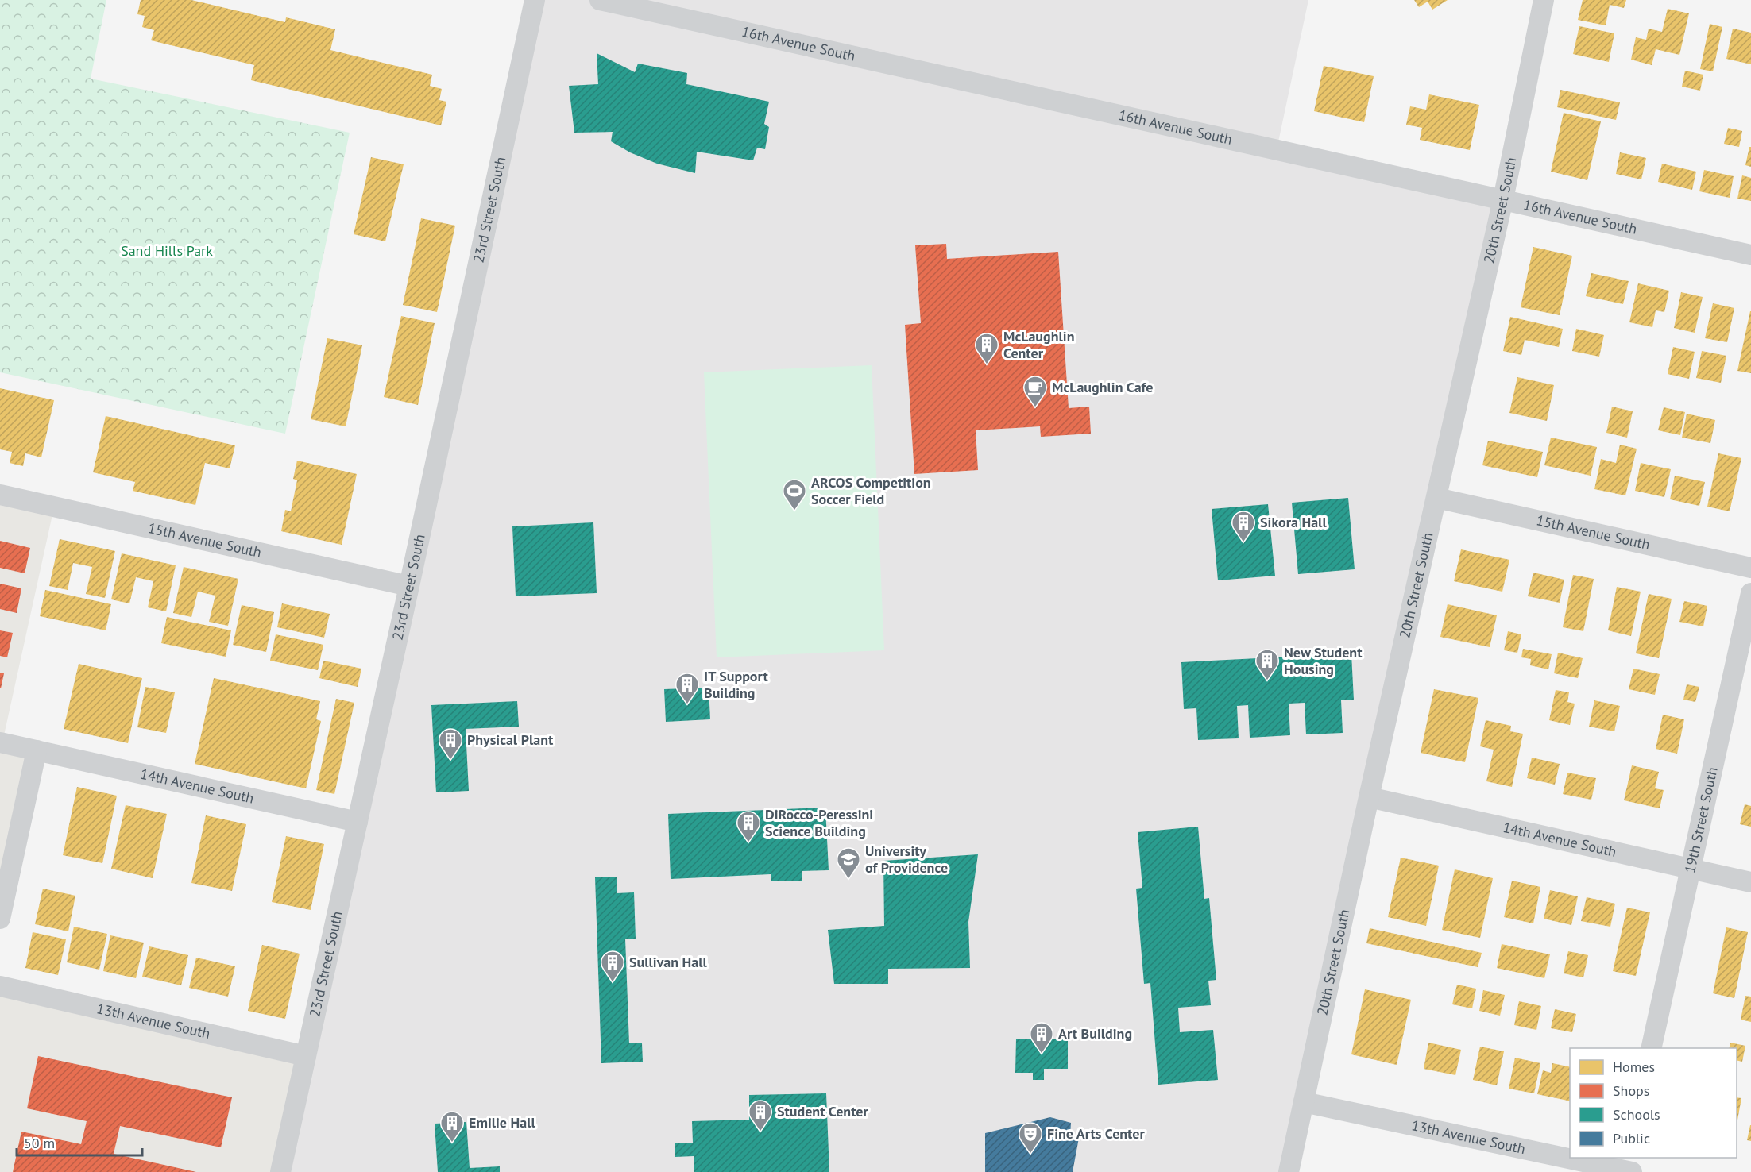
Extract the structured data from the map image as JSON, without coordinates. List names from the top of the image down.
{
  "streets": {
    "street": [
      "16th Avenue South",
      "23rd Street South",
      "20th Street South",
      "15th Avenue South",
      "14th Avenue South",
      "19th Street South",
      "13th Avenue South"
    ]
  },
  "crossings": [
    ["16th Avenue South", "20th Street South"],
    ["23rd Street South", "15th Avenue South"],
    ["23rd Street South", "14th Avenue South"],
    ["23rd Street South", "13th Avenue South"],
    ["20th Street South", "15th Avenue South"],
    ["20th Street South", "14th Avenue South"],
    ["20th Street South", "13th Avenue South"],
    ["14th Avenue South", "19th Street South"]
  ],
  "parks": ["Sand Hills Park"],
  "places": {
    "building": [
      "McLaughlin Center",
      "Sikora Hall",
      "New Student Housing",
      "IT Support Building",
      "Physical Plant",
      "DiRocco-Peressini Science Building",
      "Sullivan Hall",
      "Art Building",
      "Student Center",
      "Emilie Hall"
    ],
    "cafe": ["McLaughlin Cafe"],
    "sports": ["ARCOS Competition Soccer Field"],
    "school or university": ["University of Providence"],
    "theatre": ["Fine Arts Center"]
  },
  "legend": [
    "Homes",
    "Shops",
    "Schools",
    "Public"
  ],
  "scale_bar": "50 m"
}
